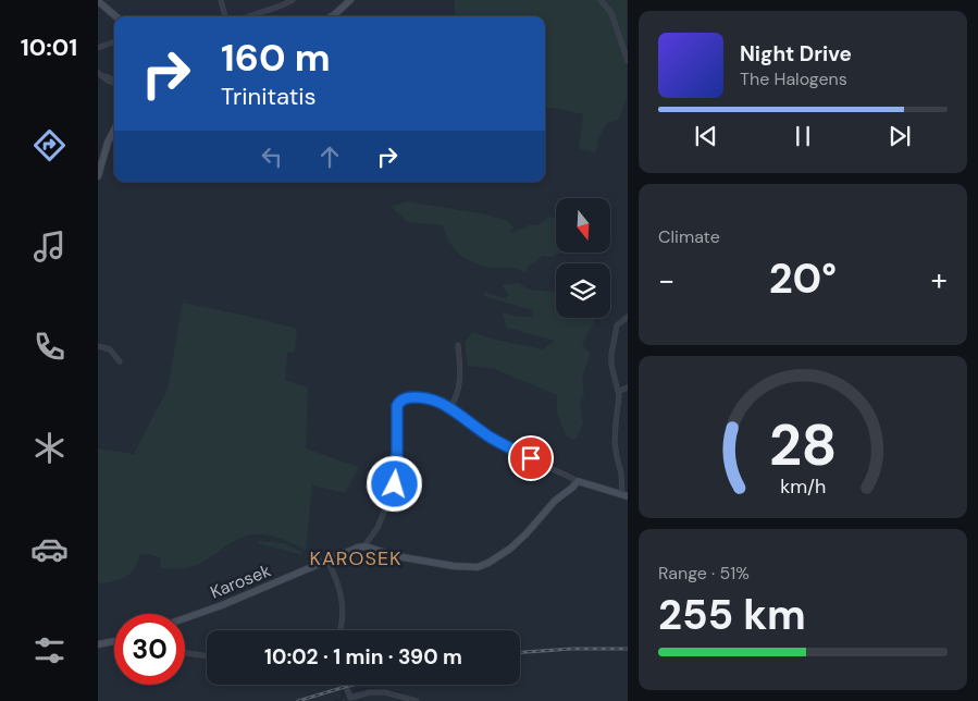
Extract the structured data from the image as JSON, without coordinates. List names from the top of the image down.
{
  "streets": {
    "street": ["Karosek"]
  },
  "districts": ["KAROSEK"],
  "north": "bottom",
  "page": {
    "tabs": "10:01",
    "turn": ["160 m", "Trinitatis"],
    "song": ["Night Drive", "The Halogens"],
    "tile": [
      "Climate",
      ["Range · 51%", "255 km"]
    ],
    "heat": ["−", "20°", "+"],
    "limit": "30",
    "trip": "10:02 · 1 min · 390 m",
    "gauge": ["28", "km/h"]
  }
}
